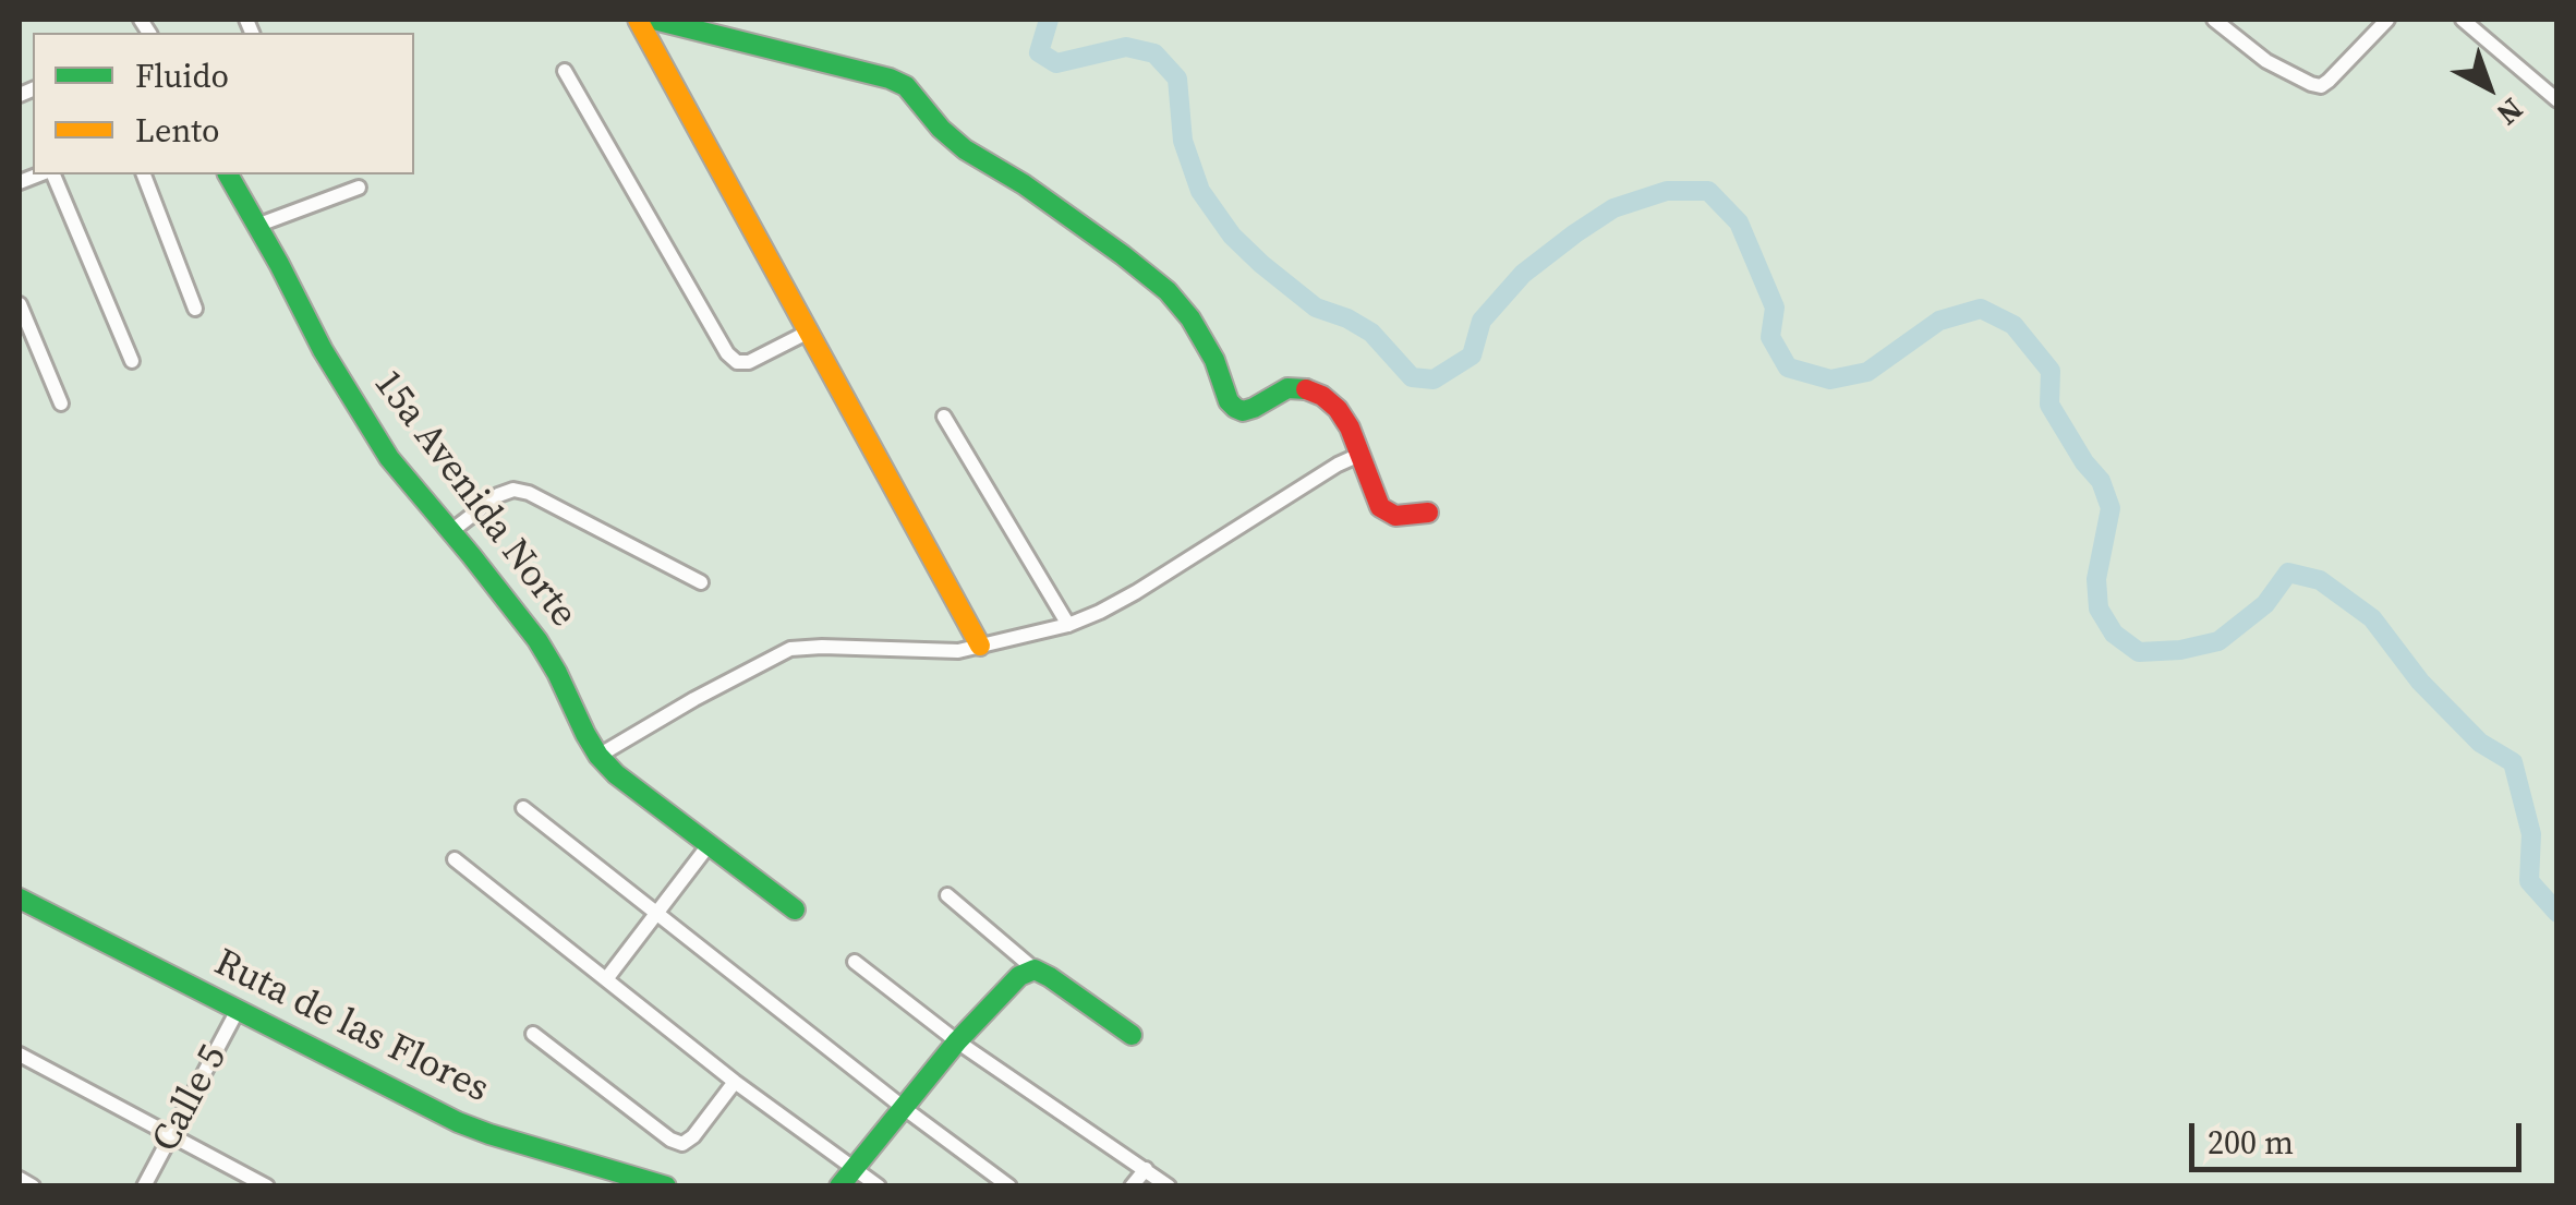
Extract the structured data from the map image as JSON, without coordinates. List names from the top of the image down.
{
  "streets": {
    "street": ["15a Avenida Norte", "Ruta de las Flores", "Calle 5"]
  },
  "crossings": [
    ["Ruta de las Flores", "Calle 5"]
  ],
  "legend": ["Fluido", "Lento"],
  "scale_bar": "200 m",
  "north": "bottom right"
}
